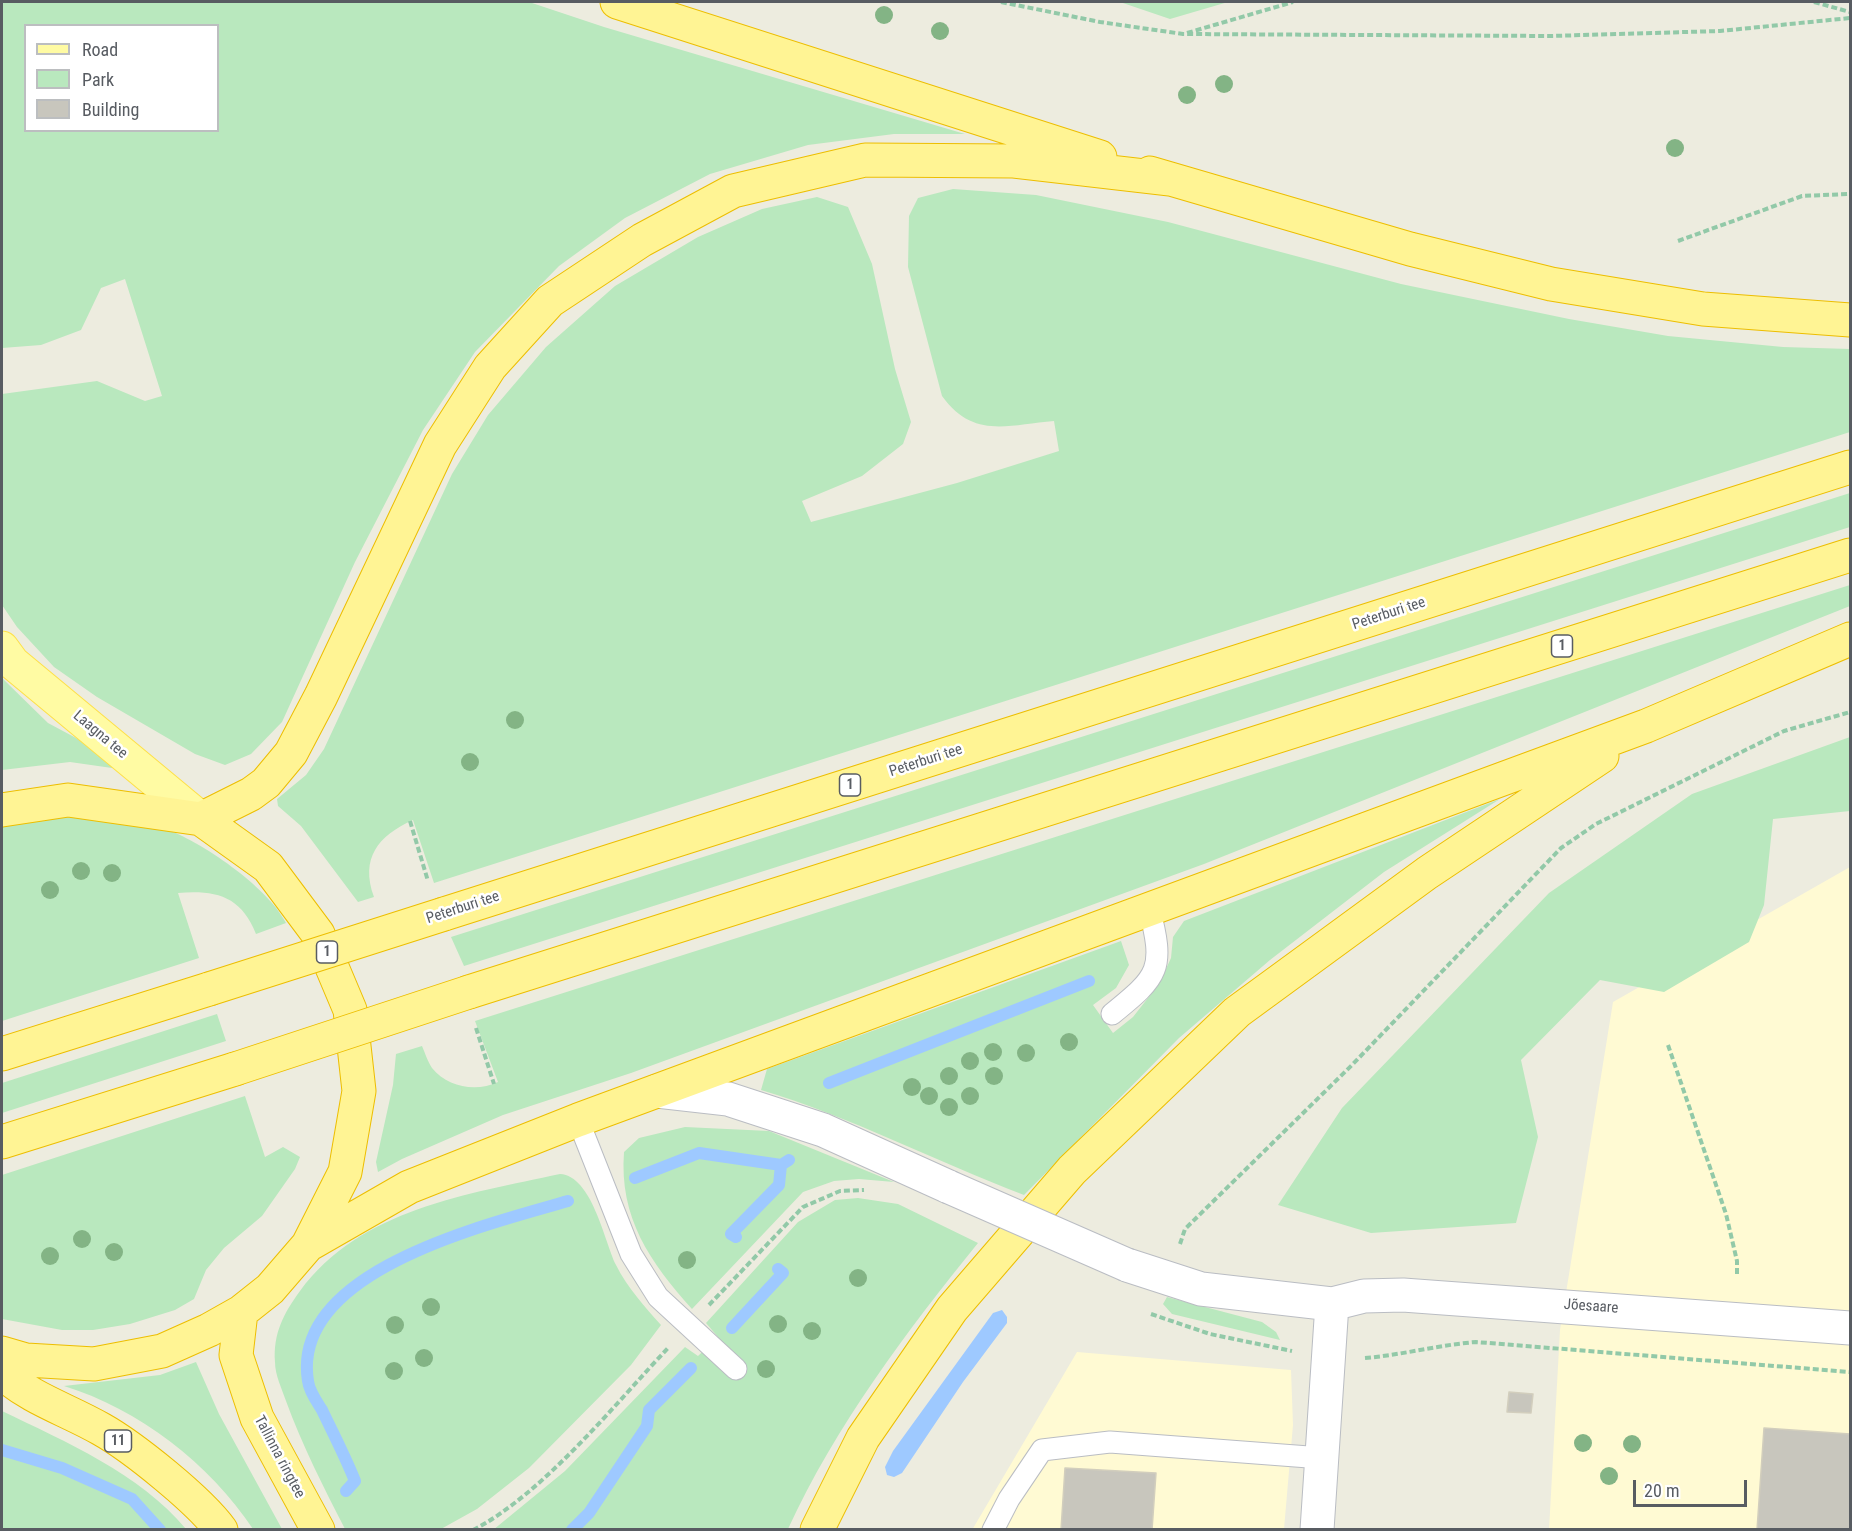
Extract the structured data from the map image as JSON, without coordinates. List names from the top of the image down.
{
  "streets": {
    "highway": [
      "Peterburi tee",
      "1",
      "11",
      "Tallinna ringtee"
    ],
    "main road": ["Laagna tee"],
    "street": ["Jõesaare"]
  },
  "legend": ["Road", "Park", "Building"],
  "scale_bar": "20 m"
}
